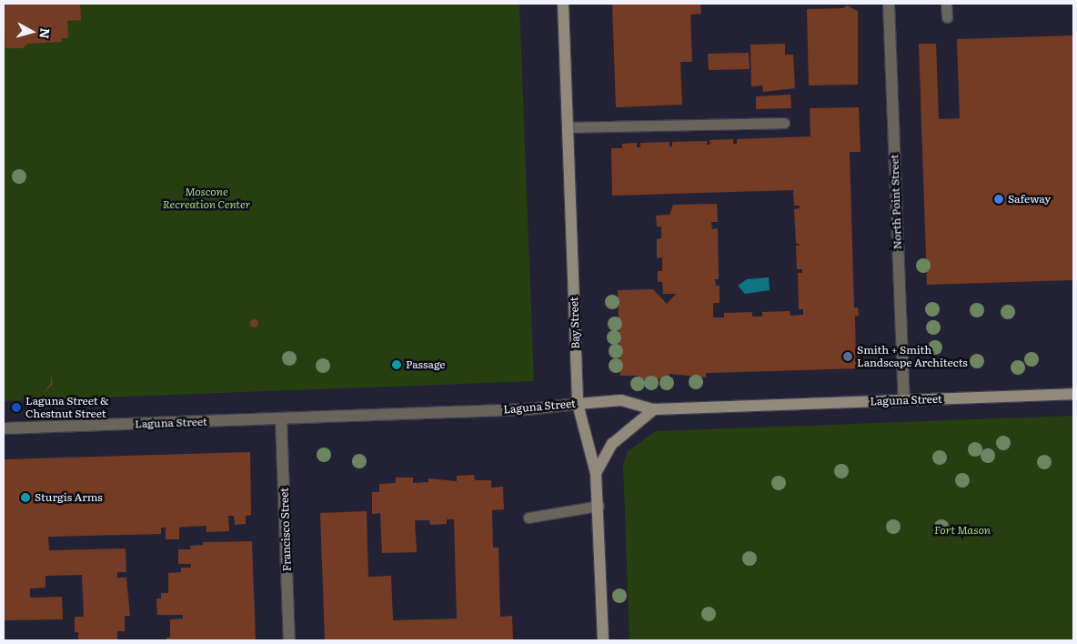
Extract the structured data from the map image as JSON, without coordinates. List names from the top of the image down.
{
  "streets": {
    "main road": ["Bay Street", "Laguna Street"],
    "street": ["North Point Street", "Francisco Street"]
  },
  "crossings": [
    ["North Point Street", "Laguna Street"],
    ["Bay Street", "Laguna Street"],
    ["Laguna Street", "Francisco Street"]
  ],
  "parks": ["Moscone Recreation Center", "Fort Mason"],
  "places": [
    "Safeway",
    "Smith + Smith Landscape Architects",
    "Passage",
    "Laguna Street & Chestnut Street",
    "Sturgis Arms"
  ],
  "north": "right"
}
